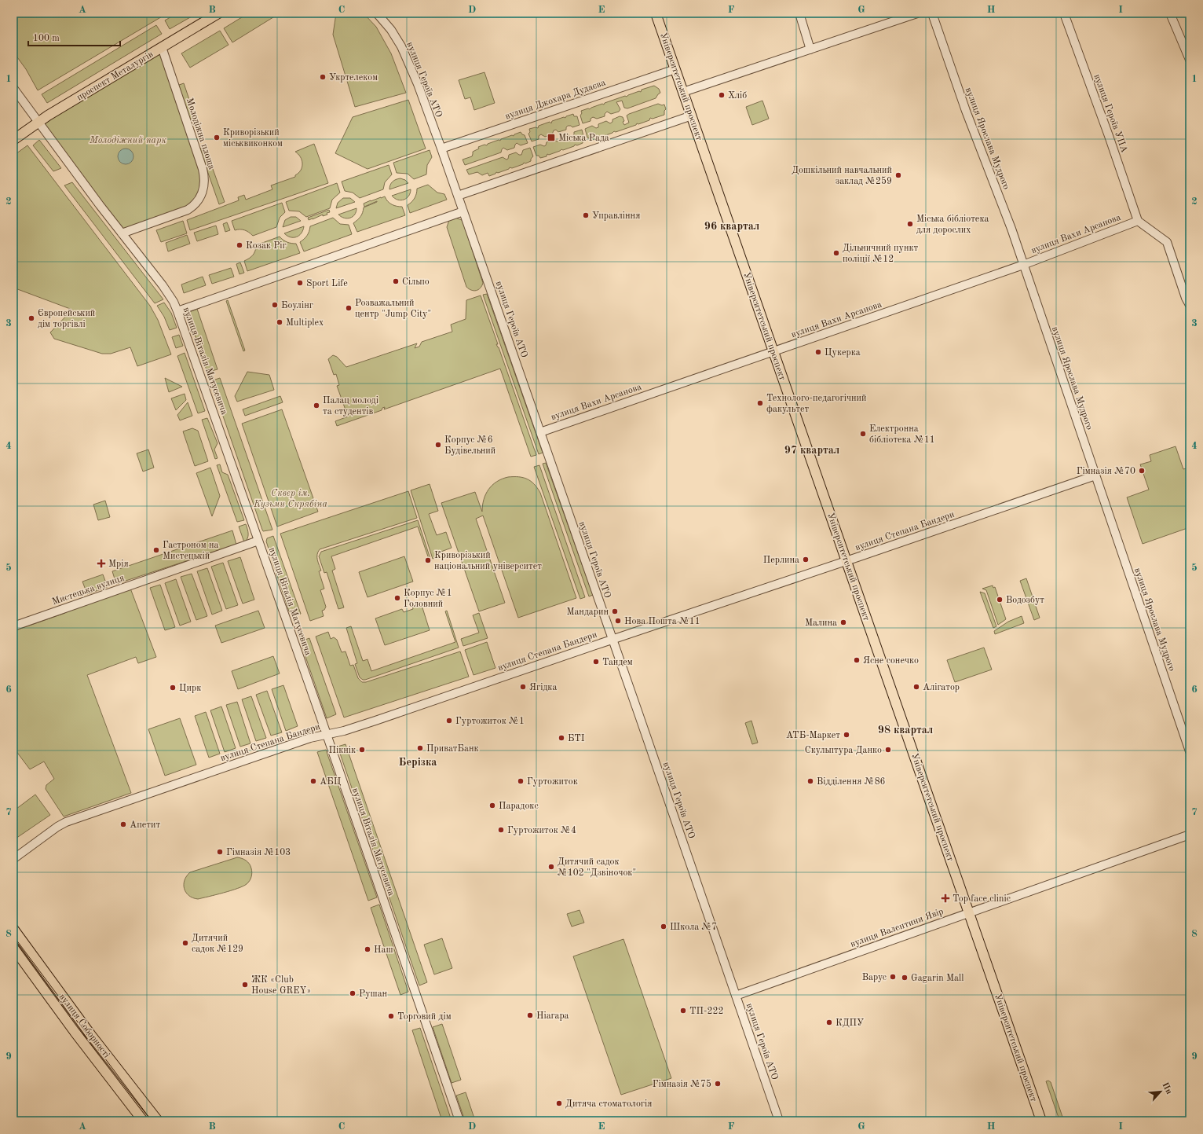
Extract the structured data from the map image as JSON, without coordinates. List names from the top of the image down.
{
  "streets": {
    "main road": ["проспект Металургів", "Університетський проспект", "вулиця Соборності"],
    "street": [
      "вулиця Героїв АТО",
      "вулиця Джохара Дудаєва",
      "вулиця Героїв УПА",
      "Молодіжна площа",
      "вулиця Ярослава Мудрого",
      "вулиця Вахи Арсанова",
      "вулиця Віталія Матусевича",
      "вулиця Степана Бандери",
      "Мистецька вулиця",
      "вулиця Валентини Явір"
    ]
  },
  "crossings": [
    ["проспект Металургів", "Молодіжна площа"],
    ["проспект Металургів", "вулиця Віталія Матусевича"],
    ["вулиця Героїв АТО", "вулиця Джохара Дудаєва"],
    ["вулиця Героїв АТО", "вулиця Вахи Арсанова"],
    ["вулиця Героїв АТО", "вулиця Степана Бандери"],
    ["вулиця Героїв АТО", "вулиця Валентини Явір"],
    ["Університетський проспект", "вулиця Джохара Дудаєва"],
    ["Університетський проспект", "вулиця Вахи Арсанова"],
    ["Університетський проспект", "вулиця Степана Бандери"],
    ["Університетський проспект", "вулиця Валентини Явір"],
    ["вулиця Героїв УПА", "вулиця Вахи Арсанова"],
    ["Молодіжна площа", "вулиця Віталія Матусевича"],
    ["вулиця Ярослава Мудрого", "вулиця Вахи Арсанова"],
    ["вулиця Ярослава Мудрого", "вулиця Степана Бандери"],
    ["вулиця Віталія Матусевича", "вулиця Степана Бандери"],
    ["вулиця Віталія Матусевича", "Мистецька вулиця"]
  ],
  "districts": [
    "96 квартал",
    "97 квартал",
    "98 квартал",
    "Берізка"
  ],
  "parks": ["Молодіжний парк", "Сквер ім. Кузьми Скрябіна"],
  "places": {
    "other": [
      "Укртелеком",
      "Хліб",
      "Криворізький міськвиконком",
      "Дошкільний навчальний заклад №259",
      "Управління",
      "Міська бібліотека для дорослих",
      "Козак Ріг",
      "Дільничний пункт поліції №12",
      "Сільпо",
      "Sport Life",
      "Боулінг",
      "Розважальний центр \"Jump City\"",
      "Європейський дім торгівлі",
      "Multiplex",
      "Цукерка",
      "Технолого-педагогічний факультет",
      "Палац молоді та студентів",
      "Електронна бібліотека №11",
      "Корпус №6 Будівельний",
      "Гімназія №70",
      "Гастроном на Мистецькій",
      "Перлина",
      "Криворізький національний університет",
      "Корпус №1 Головний",
      "Водозбут",
      "Мандарин",
      "Нова Пошта №11",
      "Малина",
      "Ясне сонечко",
      "Тандем",
      "Ягідка",
      "Алігатор",
      "Цирк",
      "Гуртожиток №1",
      "АТБ-Маркет",
      "БТІ",
      "ПриватБанк",
      "Пікнік",
      "Скульптура Данко",
      "АБЦ",
      "Гуртожиток",
      "Відділення №86",
      "Парадокс",
      "Апетит",
      "Гуртожиток №4",
      "Гімназія №103",
      "Дитячий садок №102 \"Дзвіночок\"",
      "Школа №7",
      "Дитячий садок №129",
      "Наш",
      "Варус",
      "Gagarin Mall",
      "ЖК «Club House GREY»",
      "Рушан",
      "ТП-222",
      "Ніагара",
      "Торговий дім",
      "КДПУ",
      "Гімназія №75",
      "Дитяча стоматологія"
    ],
    "transit": ["Міська Рада"],
    "health": ["Мрія", "Top face clinic"]
  },
  "scale_bar": "100 m",
  "north": "top right",
  "grid": {
    "columns": [
      "A",
      "B",
      "C",
      "D",
      "E",
      "F",
      "G",
      "H",
      "I"
    ],
    "rows": [
      "1",
      "2",
      "3",
      "4",
      "5",
      "6",
      "7",
      "8",
      "9"
    ]
  }
}
